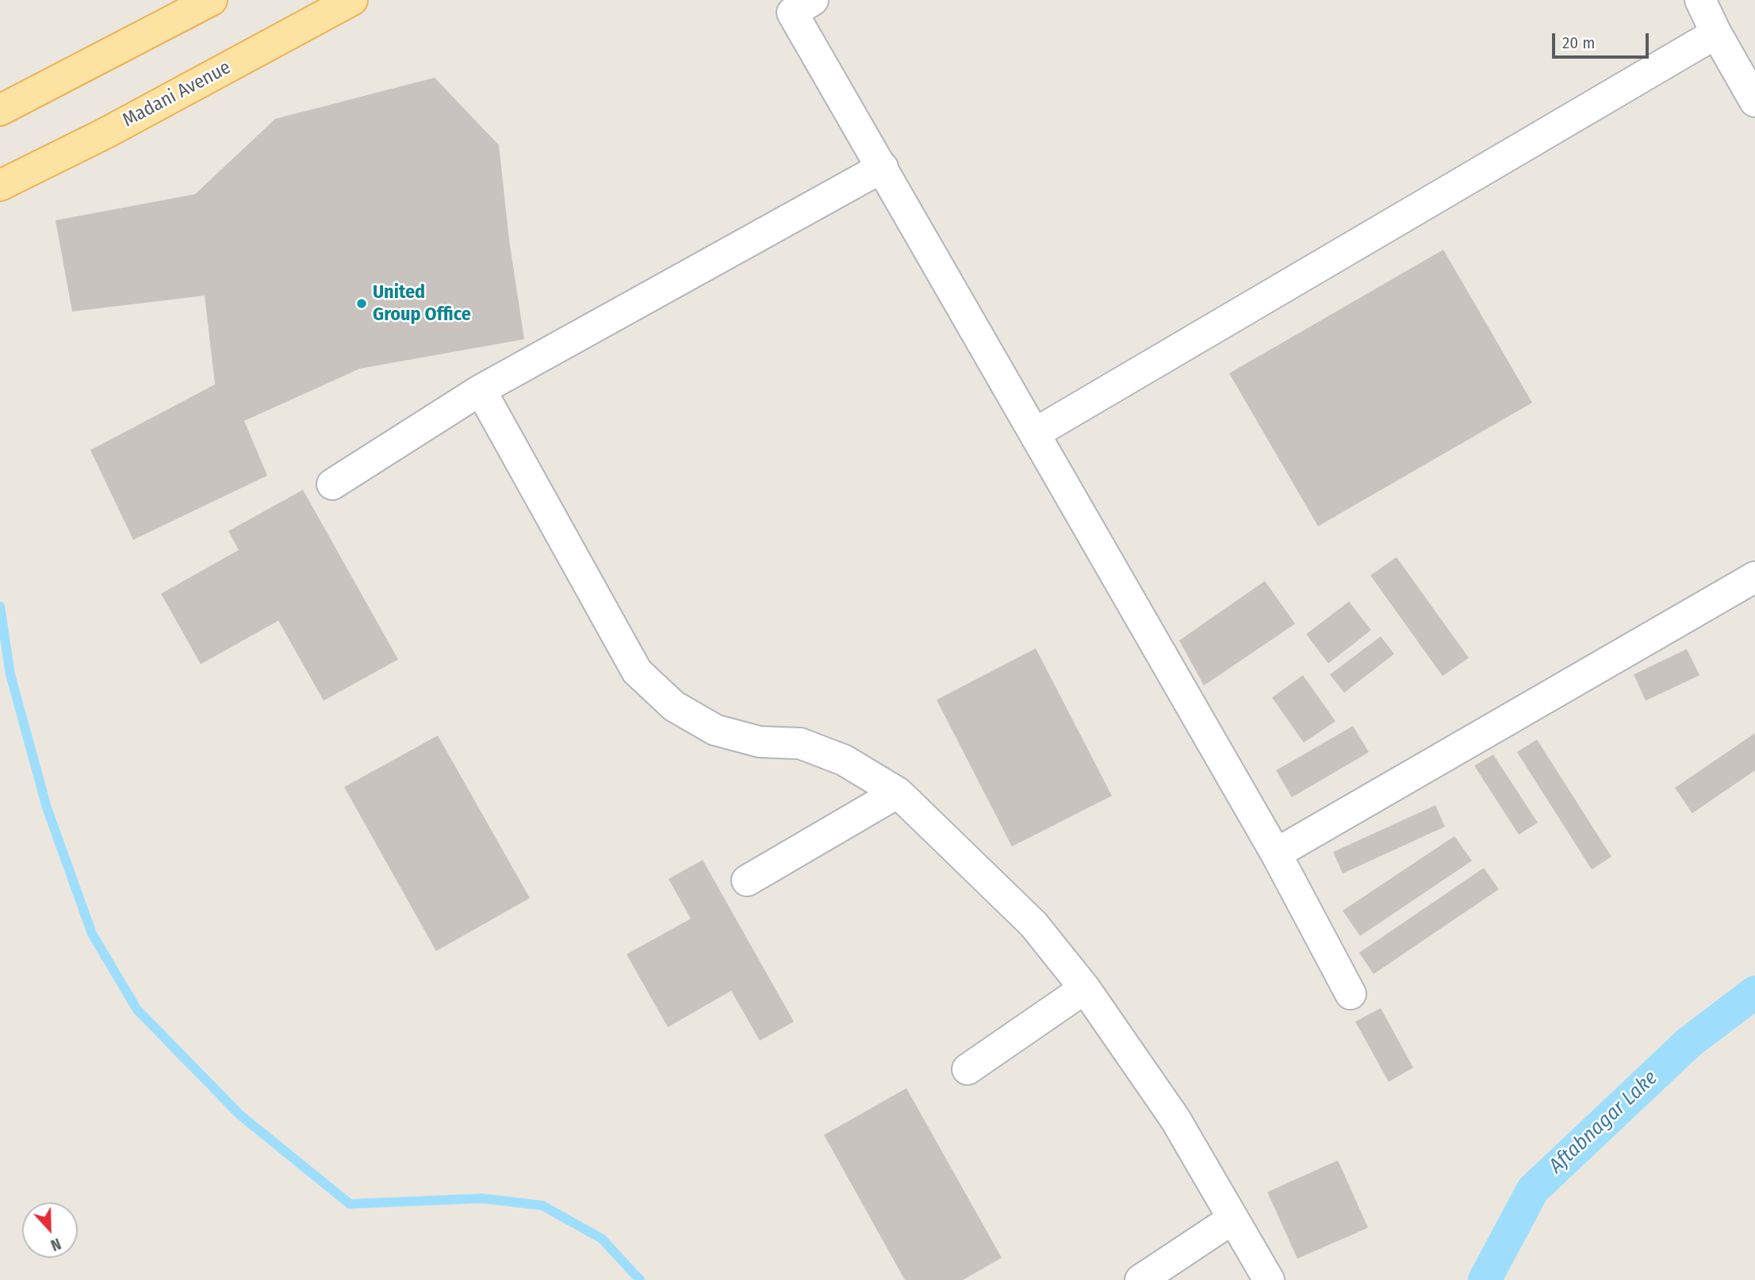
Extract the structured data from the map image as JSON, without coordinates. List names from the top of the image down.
{
  "streets": {
    "main road": ["Madani Avenue"]
  },
  "water": ["Aftabnagar Lake"],
  "places": ["United Group Office"],
  "scale_bar": "20 m",
  "north": "bottom"
}
